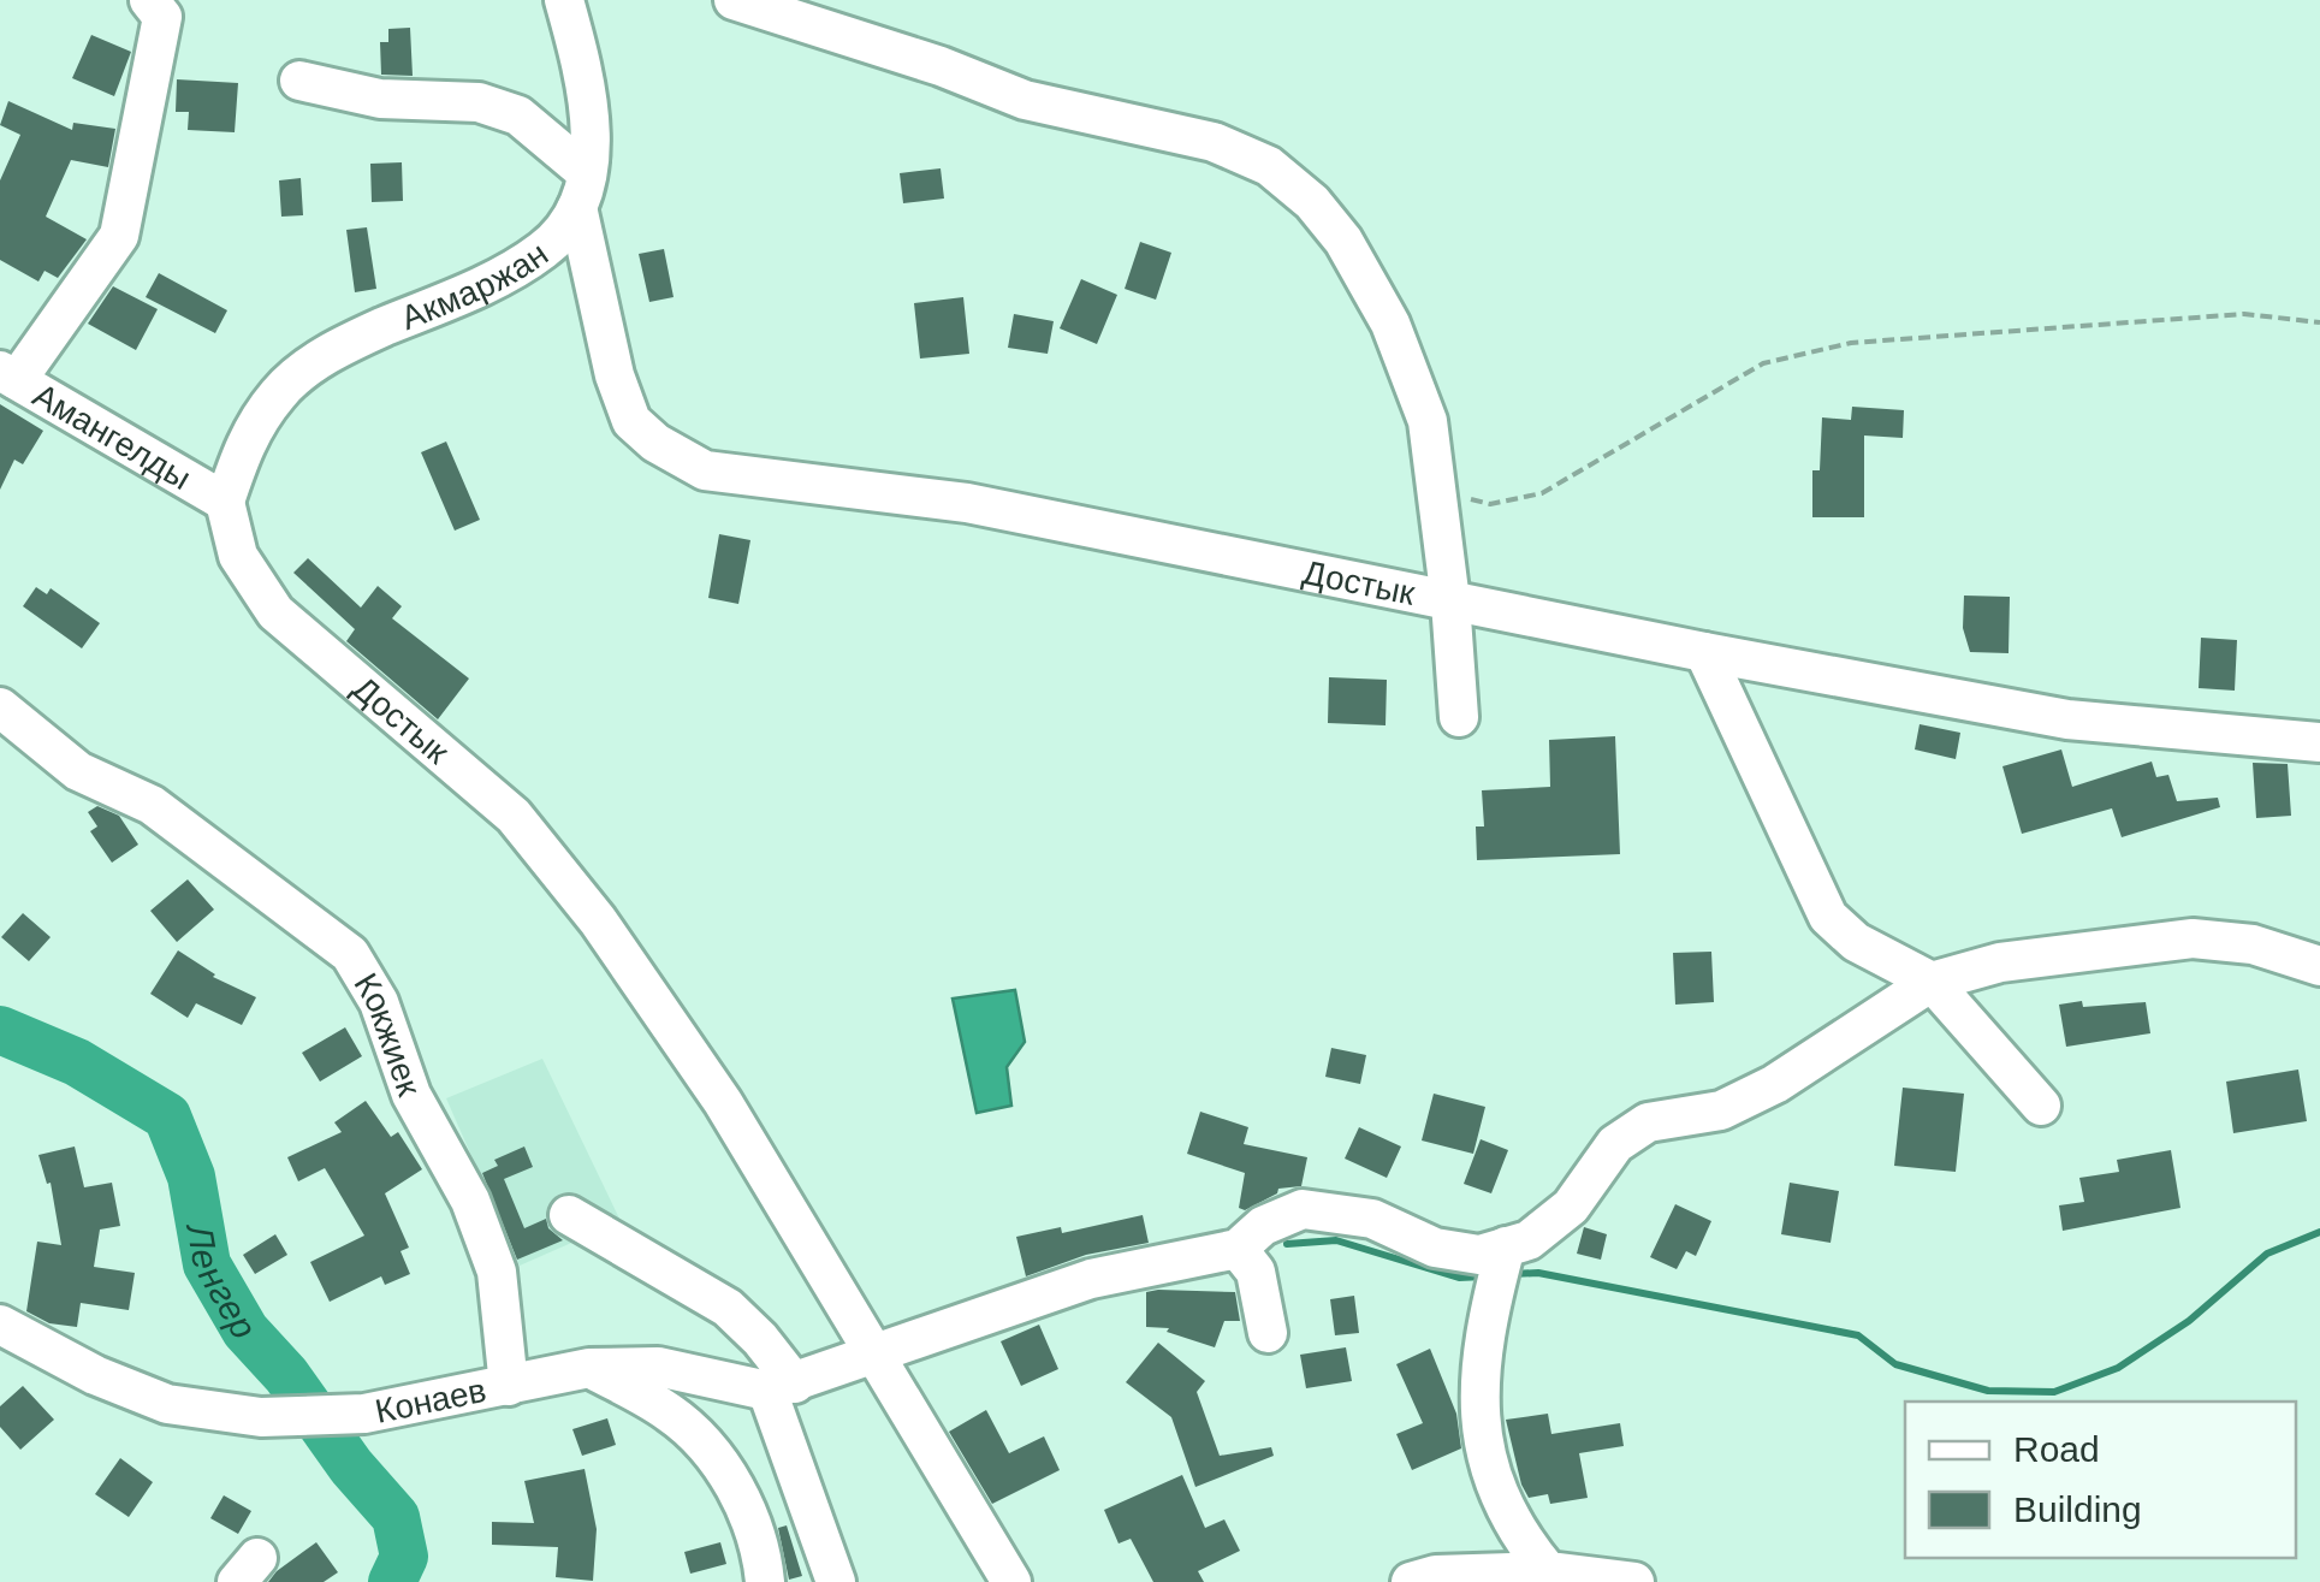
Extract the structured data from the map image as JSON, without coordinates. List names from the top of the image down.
{
  "streets": {
    "street": [
      "Акмаржан",
      "Амангелды",
      "Достык",
      "Кокжиек",
      "Конаев"
    ]
  },
  "crossings": [
    ["Акмаржан", "Амангелды"],
    ["Акмаржан", "Достык"],
    ["Амангелды", "Достык"],
    ["Кокжиек", "Конаев"]
  ],
  "water": ["Ленгер"],
  "legend": ["Road", "Building"]
}
